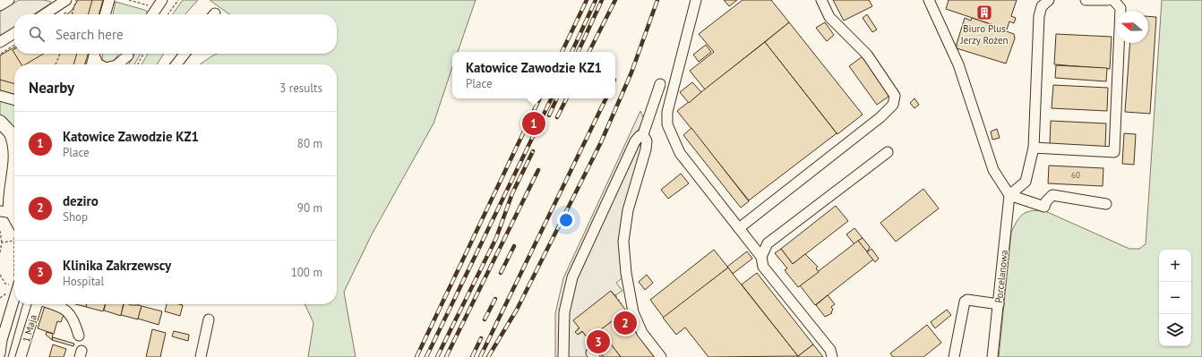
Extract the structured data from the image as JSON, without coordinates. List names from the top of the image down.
{
  "streets": {
    "street": ["Porcelanowa", "1 Maja"]
  },
  "places": {
    "building": ["Biuro Plus Jerzy Rożen"]
  },
  "house_numbers": ["60"],
  "north": "left",
  "page": {
    "search": "Search here",
    "popup": ["Katowice Zawodzie KZ1", "Place"],
    "heading": ["Nearby", "3 results"],
    "pins": ["1", "2", "3"],
    "list": [
      {
        "mark": "1",
        "name": "Katowice Zawodzie KZ1",
        "note": "Place",
        "value": "80 m"
      },
      {
        "mark": "2",
        "name": "deziro",
        "note": "Shop",
        "value": "90 m"
      },
      {
        "mark": "3",
        "name": "Klinika Zakrzewscy",
        "note": "Hospital",
        "value": "100 m"
      }
    ],
    "map_buttons": ["+", "−"]
  }
}
